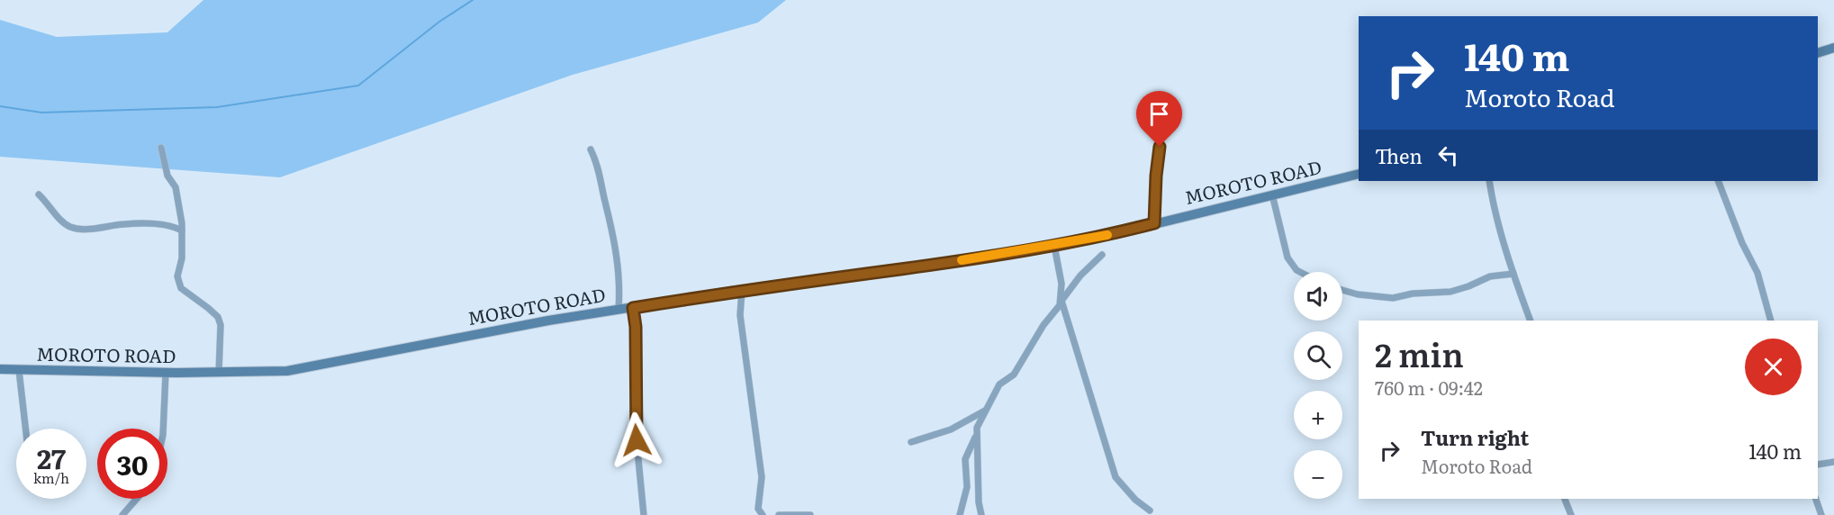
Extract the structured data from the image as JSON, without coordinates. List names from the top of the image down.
{
  "streets": {
    "main road": ["MOROTO ROAD"]
  },
  "page": {
    "turn": ["140 m", "Moroto Road"],
    "then": "Then",
    "map_buttons": ["+", "−"],
    "heading": ["2 min", "760 m · 09:42"],
    "list": [
      {
        "name": "Turn right",
        "note": "Moroto Road",
        "value": "140 m"
      }
    ],
    "speed": "27 km/h",
    "limit": "30"
  }
}
